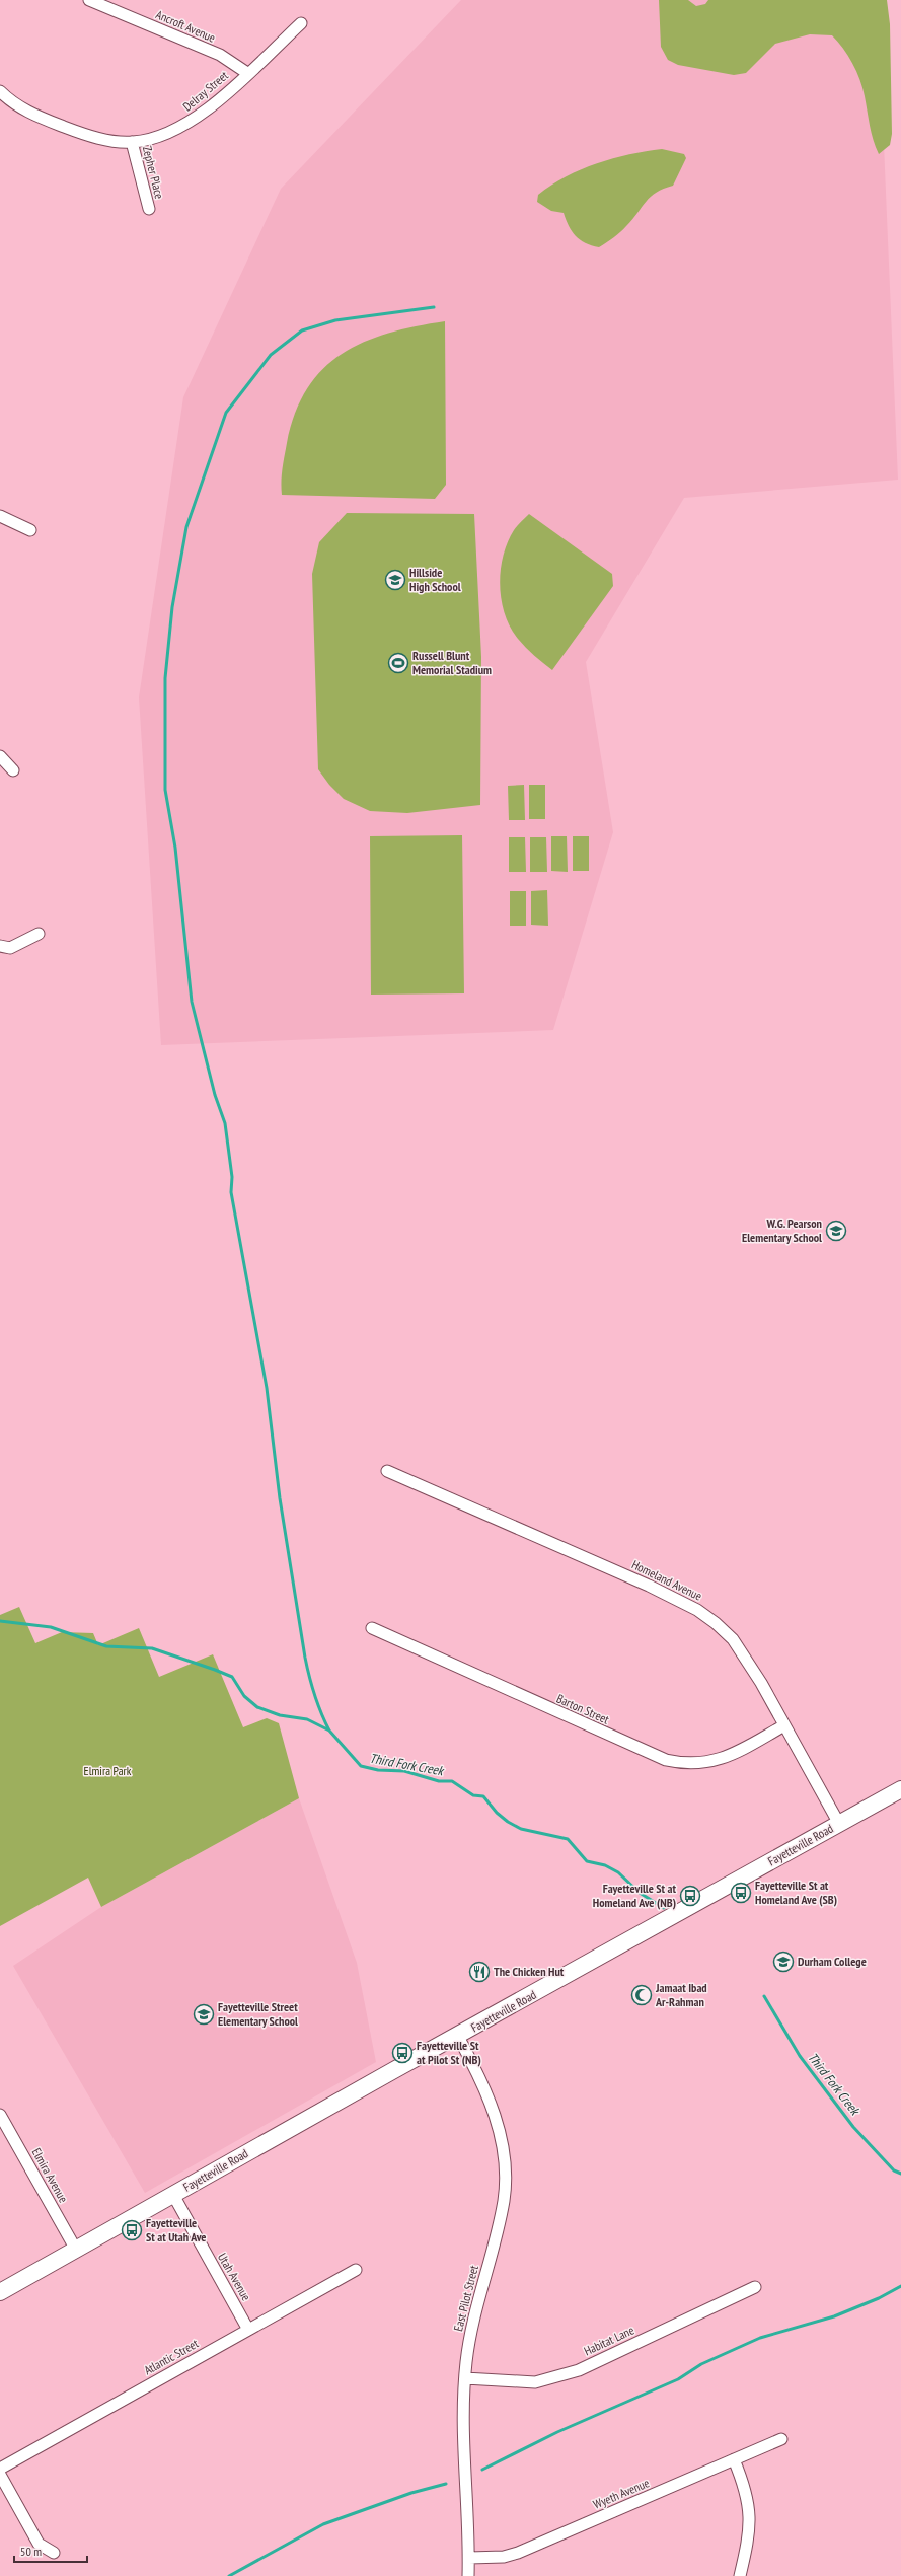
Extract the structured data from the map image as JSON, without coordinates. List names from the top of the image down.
{
  "streets": {
    "main road": ["Fayetteville Road"],
    "street": [
      "Ancroft Avenue",
      "Delray Street",
      "Zepher Place",
      "Homeland Avenue",
      "Barton Street",
      "Elmira Avenue",
      "Utah Avenue",
      "East Pilot Street",
      "Habitat Lane",
      "Atlantic Street",
      "Wyeth Avenue"
    ]
  },
  "crossings": [
    ["Ancroft Avenue", "Delray Street"],
    ["Delray Street", "Zepher Place"],
    ["Homeland Avenue", "Barton Street"],
    ["Homeland Avenue", "Fayetteville Road"],
    ["Fayetteville Road", "Elmira Avenue"],
    ["Fayetteville Road", "Utah Avenue"],
    ["Fayetteville Road", "East Pilot Street"],
    ["Utah Avenue", "Atlantic Street"],
    ["East Pilot Street", "Habitat Lane"],
    ["East Pilot Street", "Wyeth Avenue"]
  ],
  "water": ["Third Fork Creek"],
  "parks": ["Elmira Park"],
  "places": {
    "school or university": [
      "Hillside High School",
      "W.G. Pearson Elementary School",
      "Durham College",
      "Fayetteville Street Elementary School"
    ],
    "sports": ["Russell Blunt Memorial Stadium"],
    "bus stop": [
      "Fayetteville St at Homeland Ave (SB)",
      "Fayetteville St at Homeland Ave (NB)",
      "Fayetteville St at Pilot St (NB)",
      "Fayetteville St at Utah Ave"
    ],
    "restaurant": ["The Chicken Hut"],
    "mosque": ["Jamaat Ibad Ar-Rahman"]
  },
  "scale_bar": "50 m"
}
